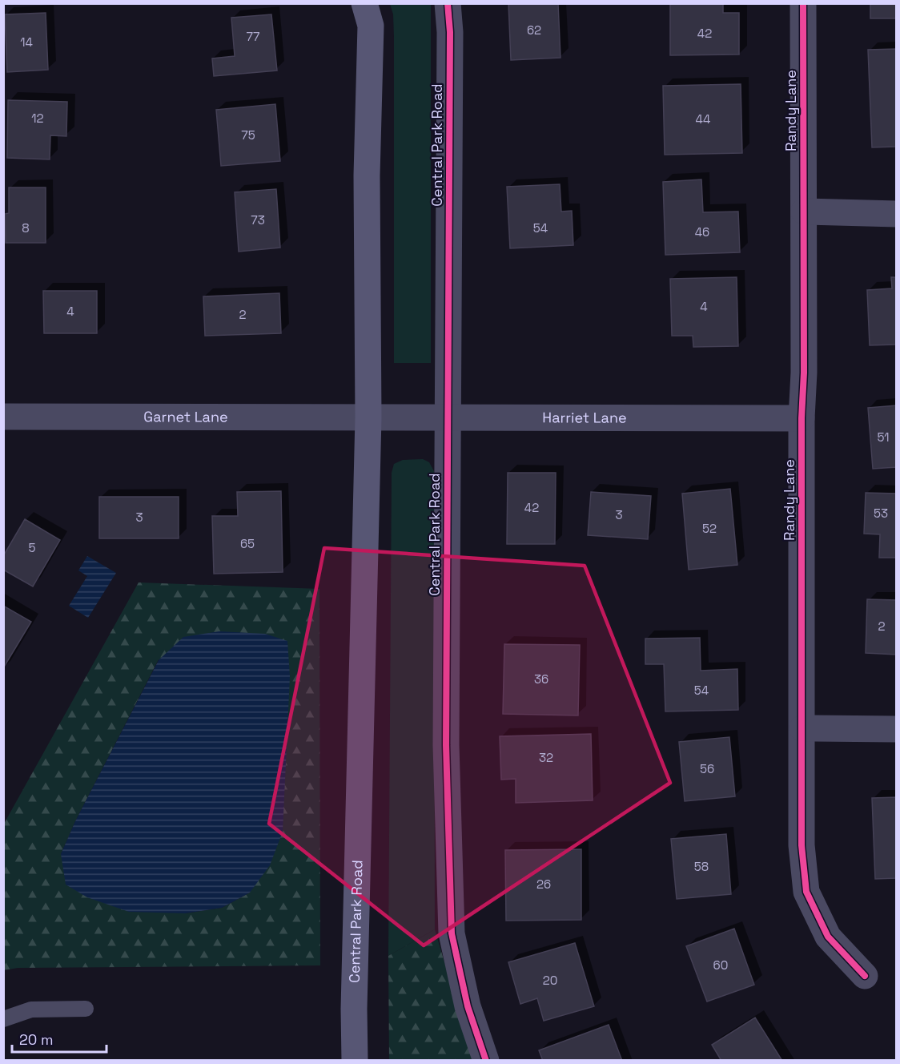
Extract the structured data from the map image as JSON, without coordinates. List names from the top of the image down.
{
  "streets": {
    "street": [
      "Randy Lane",
      "Central Park Road",
      "Garnet Lane",
      "Harriet Lane"
    ]
  },
  "crossings": [
    ["Randy Lane", "Harriet Lane"],
    ["Central Park Road", "Garnet Lane"],
    ["Central Park Road", "Harriet Lane"],
    ["Garnet Lane", "Harriet Lane"]
  ],
  "house_numbers": [
    "62",
    "42",
    "77",
    "14",
    "12",
    "44",
    "75",
    "73",
    "8",
    "54",
    "46",
    "4",
    "4",
    "2",
    "51",
    "42",
    "53",
    "3",
    "3",
    "52",
    "65",
    "5",
    "2",
    "36",
    "54",
    "32",
    "56",
    "58",
    "26",
    "60",
    "20"
  ],
  "scale_bar": "20 m"
}
